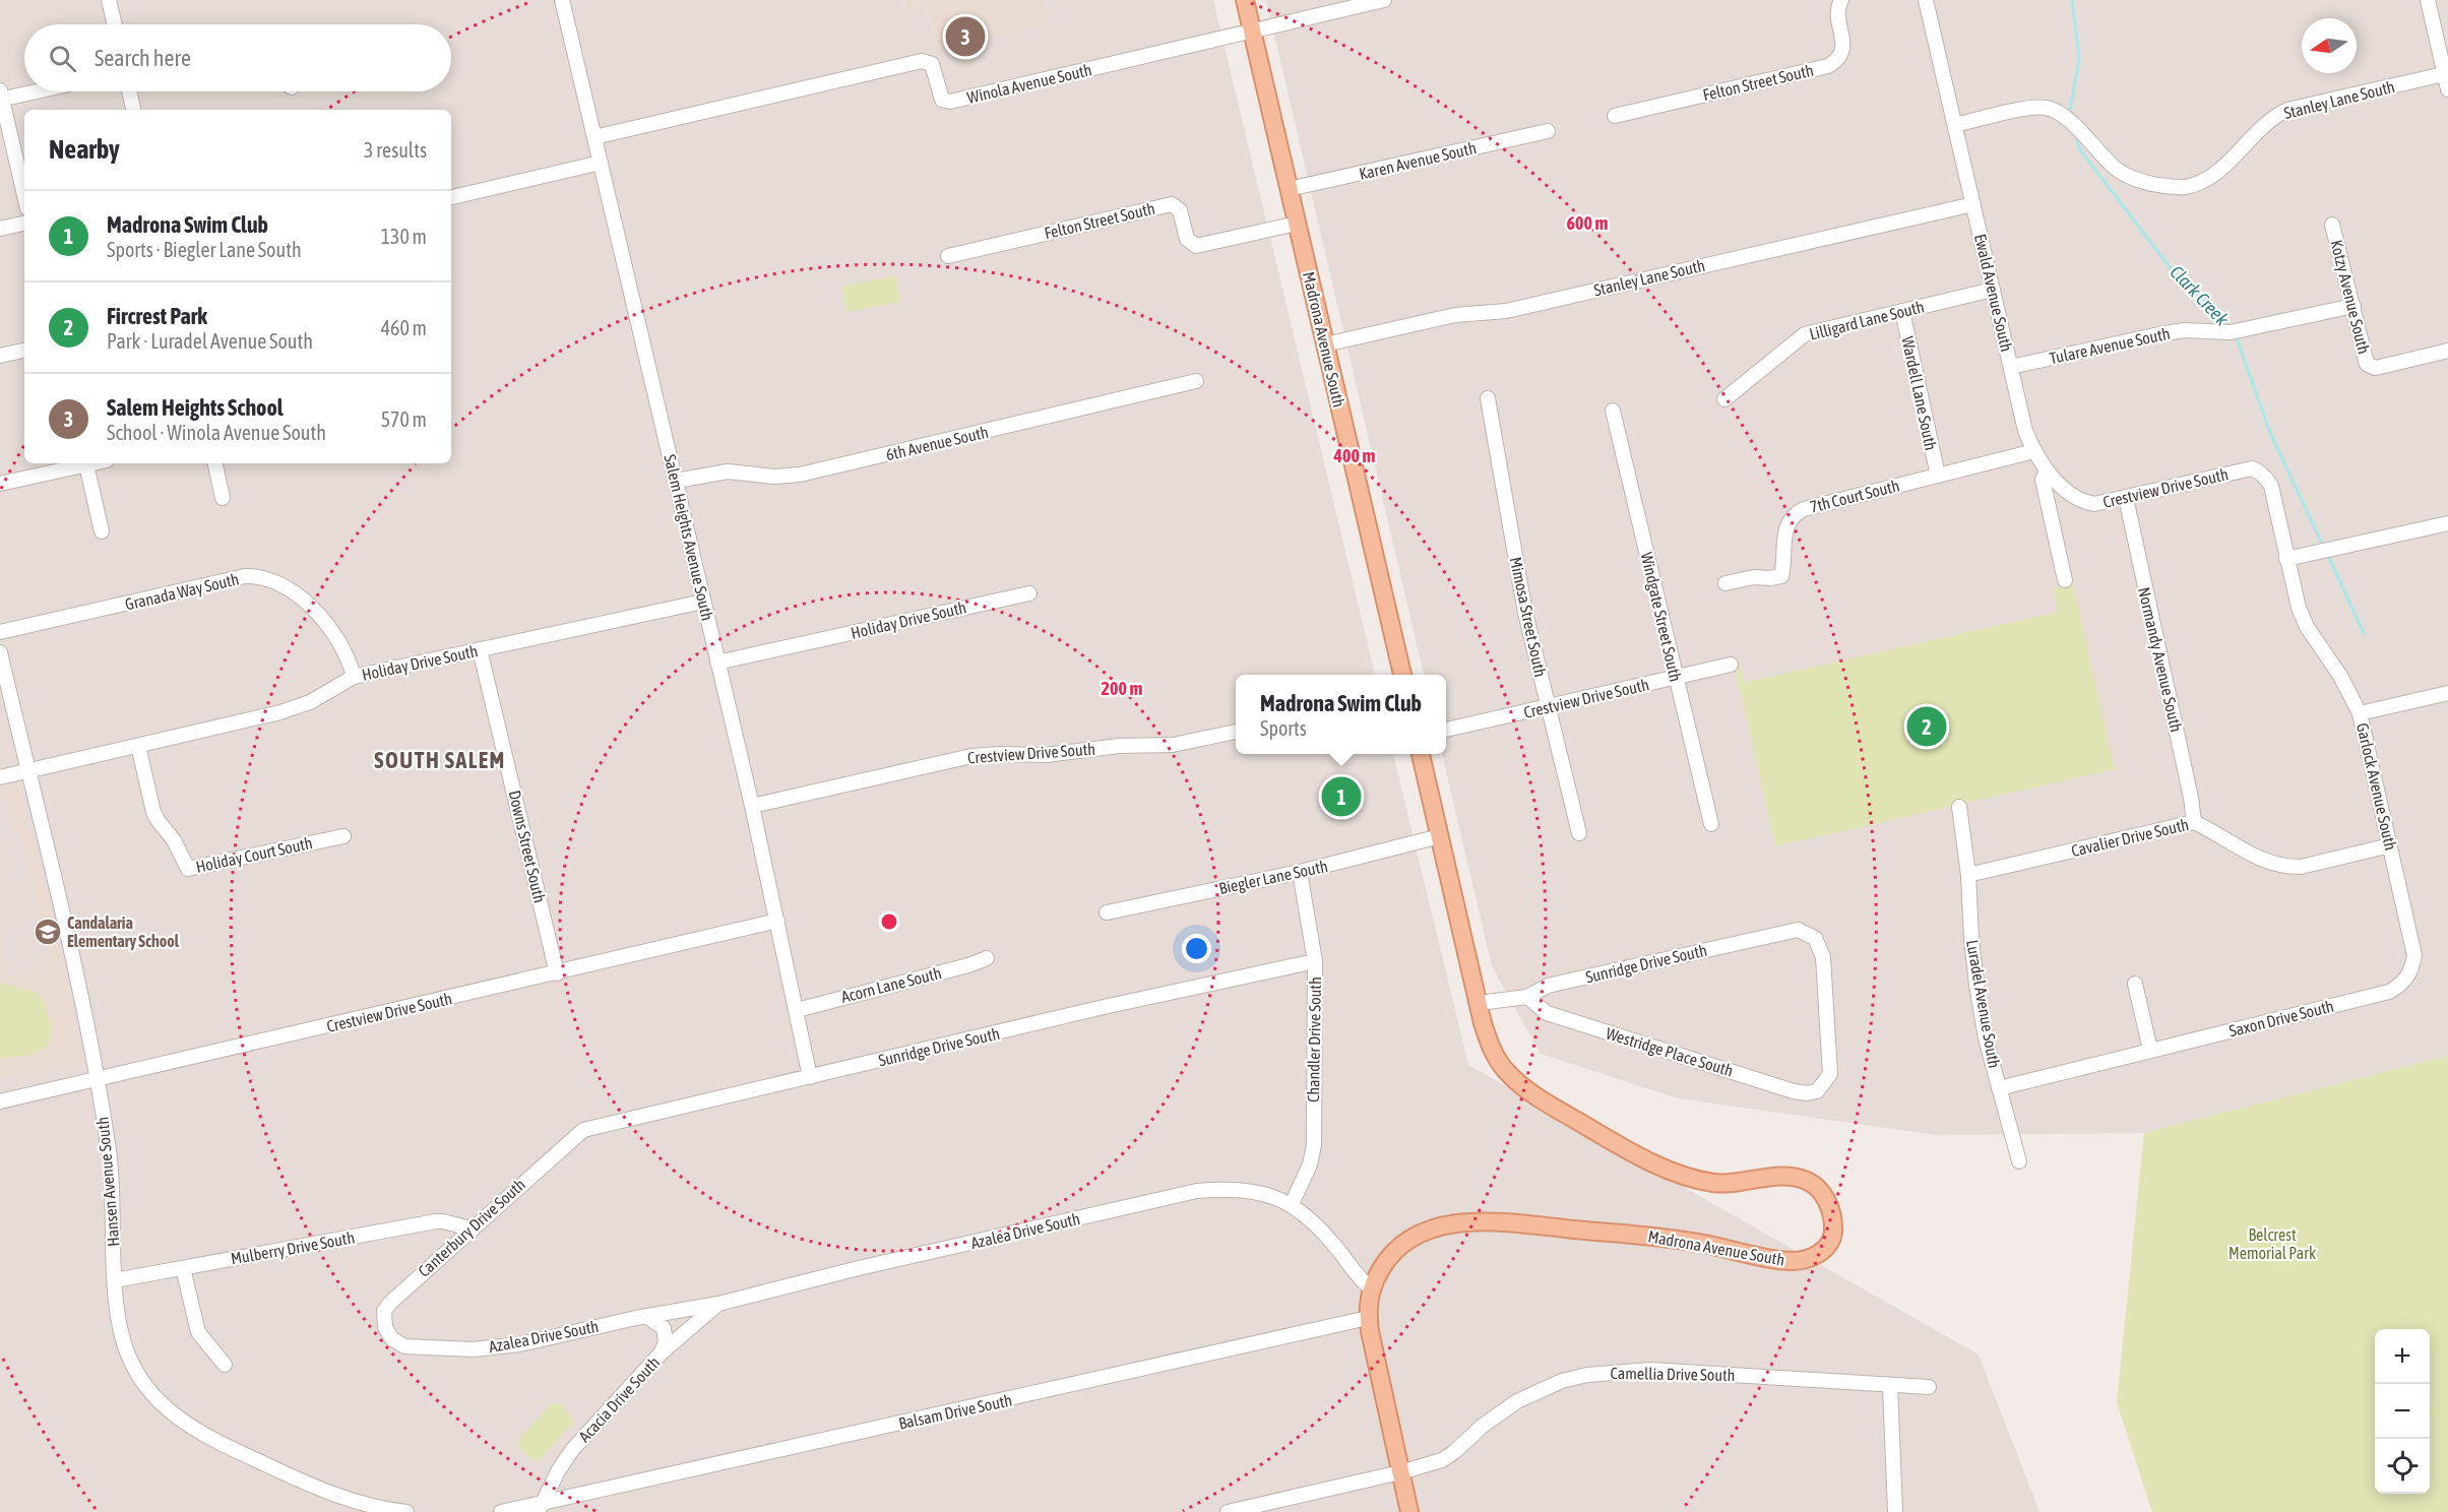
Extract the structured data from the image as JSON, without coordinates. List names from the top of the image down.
{
  "streets": {
    "main road": ["Madrona Avenue South"],
    "street": [
      "Felton Street South",
      "Winola Avenue South",
      "Stanley Lane South",
      "Karen Avenue South",
      "Ewald Avenue South",
      "Kotzy Avenue South",
      "Lilligard Lane South",
      "Tulare Avenue South",
      "Wardell Lane South",
      "6th Avenue South",
      "Crestview Drive South",
      "7th Court South",
      "Salem Heights Avenue South",
      "Granada Way South",
      "Mimosa Street South",
      "Windgate Street South",
      "Holiday Drive South",
      "Normandy Avenue South",
      "Garlock Avenue South",
      "Cavalier Drive South",
      "Downs Street South",
      "Holiday Court South",
      "Biegler Lane South",
      "Sunridge Drive South",
      "Acorn Lane South",
      "Luradel Avenue South",
      "Saxon Drive South",
      "Chandler Drive South",
      "Westridge Place South",
      "Hansen Avenue South",
      "Canterbury Drive South",
      "Azalea Drive South",
      "Mulberry Drive South",
      "Camellia Drive South",
      "Acacia Drive South",
      "Balsam Drive South"
    ]
  },
  "crossings": [
    ["Felton Street South", "Madrona Avenue South"],
    ["Winola Avenue South", "Madrona Avenue South"],
    ["Winola Avenue South", "Salem Heights Avenue South"],
    ["Stanley Lane South", "Ewald Avenue South"],
    ["Stanley Lane South", "Madrona Avenue South"],
    ["Karen Avenue South", "Madrona Avenue South"],
    ["Ewald Avenue South", "Lilligard Lane South"],
    ["Ewald Avenue South", "Tulare Avenue South"],
    ["Ewald Avenue South", "Crestview Drive South"],
    ["Ewald Avenue South", "7th Court South"],
    ["Kotzy Avenue South", "Tulare Avenue South"],
    ["Lilligard Lane South", "Wardell Lane South"],
    ["Madrona Avenue South", "Biegler Lane South"],
    ["Madrona Avenue South", "Sunridge Drive South"],
    ["Madrona Avenue South", "Azalea Drive South"],
    ["Madrona Avenue South", "Camellia Drive South"],
    ["Madrona Avenue South", "Balsam Drive South"],
    ["Wardell Lane South", "7th Court South"],
    ["6th Avenue South", "Salem Heights Avenue South"],
    ["Crestview Drive South", "Salem Heights Avenue South"],
    ["Crestview Drive South", "Mimosa Street South"],
    ["Crestview Drive South", "Windgate Street South"],
    ["Crestview Drive South", "Normandy Avenue South"],
    ["Crestview Drive South", "Garlock Avenue South"],
    ["Crestview Drive South", "Downs Street South"],
    ["Crestview Drive South", "Hansen Avenue South"],
    ["Salem Heights Avenue South", "Holiday Drive South"],
    ["Salem Heights Avenue South", "Sunridge Drive South"],
    ["Salem Heights Avenue South", "Acorn Lane South"],
    ["Granada Way South", "Holiday Drive South"],
    ["Holiday Drive South", "Downs Street South"],
    ["Holiday Drive South", "Holiday Court South"],
    ["Holiday Drive South", "Hansen Avenue South"],
    ["Normandy Avenue South", "Cavalier Drive South"],
    ["Garlock Avenue South", "Cavalier Drive South"],
    ["Garlock Avenue South", "Saxon Drive South"],
    ["Cavalier Drive South", "Luradel Avenue South"],
    ["Biegler Lane South", "Chandler Drive South"],
    ["Sunridge Drive South", "Chandler Drive South"],
    ["Sunridge Drive South", "Westridge Place South"],
    ["Sunridge Drive South", "Canterbury Drive South"],
    ["Luradel Avenue South", "Saxon Drive South"],
    ["Chandler Drive South", "Azalea Drive South"],
    ["Hansen Avenue South", "Mulberry Drive South"],
    ["Canterbury Drive South", "Azalea Drive South"],
    ["Canterbury Drive South", "Mulberry Drive South"],
    ["Azalea Drive South", "Acacia Drive South"],
    ["Acacia Drive South", "Balsam Drive South"]
  ],
  "districts": ["SOUTH SALEM"],
  "water": ["Clark Creek"],
  "parks": ["Belcrest Memorial Park"],
  "places": {
    "school or university": ["Candalaria Elementary School"]
  },
  "north": "left",
  "page": {
    "pins": ["3", "2", "1"],
    "search": "Search here",
    "heading": ["Nearby", "3 results"],
    "list": [
      {
        "mark": "1",
        "name": "Madrona Swim Club",
        "note": "Sports · Biegler Lane South",
        "value": "130 m"
      },
      {
        "mark": "2",
        "name": "Fircrest Park",
        "note": "Park · Luradel Avenue South",
        "value": "460 m"
      },
      {
        "mark": "3",
        "name": "Salem Heights School",
        "note": "School · Winola Avenue South",
        "value": "570 m"
      }
    ],
    "popup": ["Madrona Swim Club", "Sports"],
    "map_buttons": ["+", "−"]
  },
  "rings": ["600 m", "400 m", "200 m"]
}
